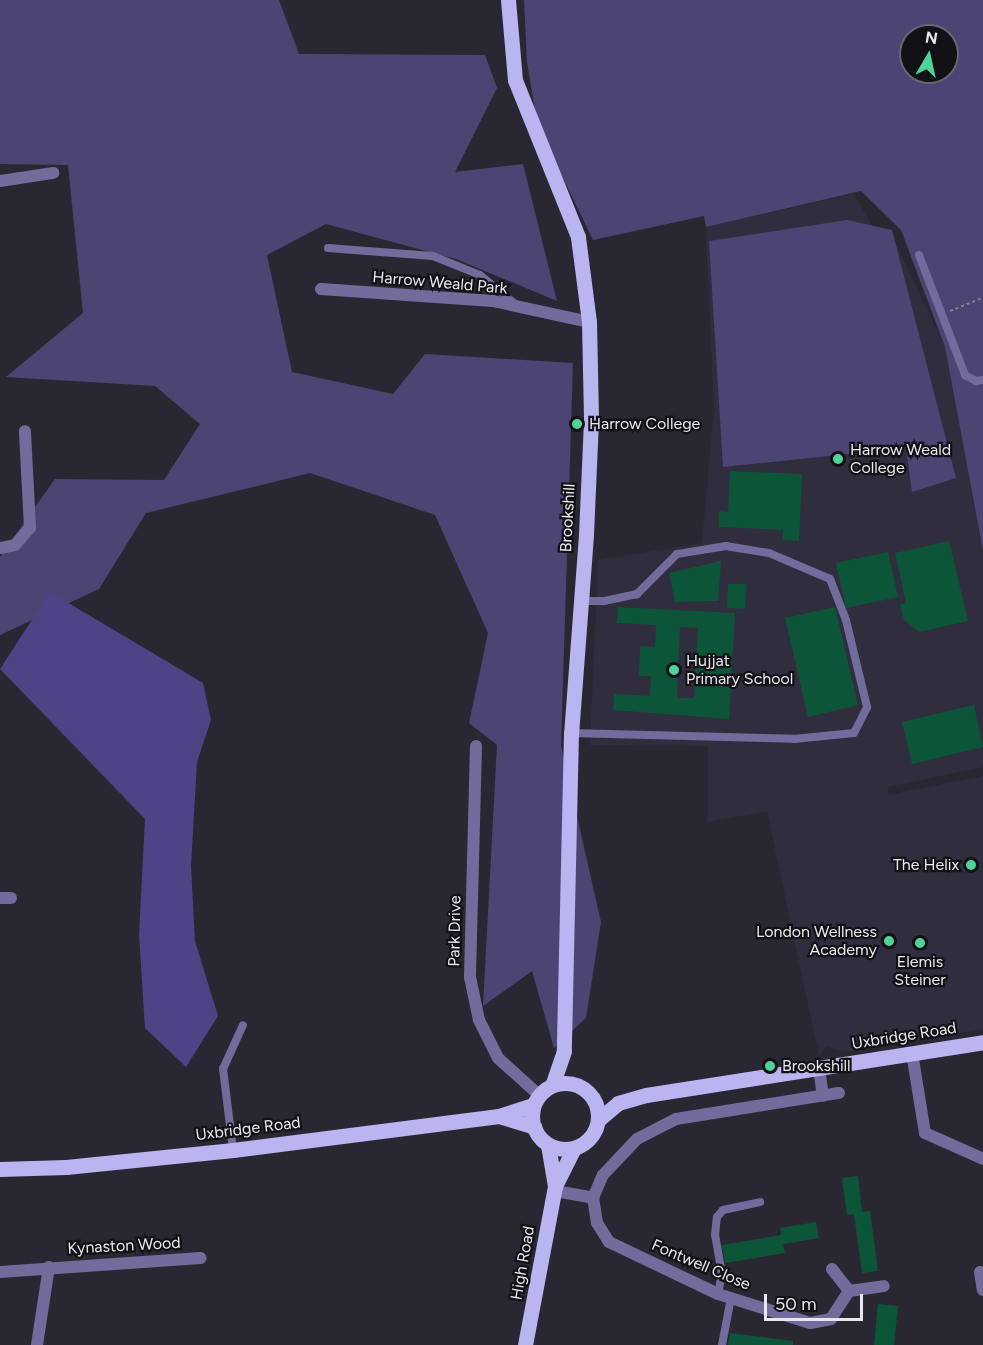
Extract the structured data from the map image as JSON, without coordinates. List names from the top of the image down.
{
  "streets": {
    "main road": ["Brookshill", "Uxbridge Road", "High Road"],
    "street": [
      "Harrow Weald Park",
      "Park Drive",
      "Kynaston Wood",
      "Fontwell Close"
    ]
  },
  "crossings": [
    ["Harrow Weald Park", "Brookshill"],
    ["Brookshill", "Park Drive"],
    ["Brookshill", "Uxbridge Road"],
    ["Brookshill", "High Road"],
    ["Park Drive", "Uxbridge Road"],
    ["Park Drive", "High Road"],
    ["Uxbridge Road", "High Road"]
  ],
  "places": [
    "Harrow College",
    "Harrow Weald College",
    "Hujjat Primary School",
    "The Helix",
    "London Wellness Academy",
    "Elemis Steiner",
    "Brookshill"
  ],
  "scale_bar": "50 m",
  "north": "top"
}
